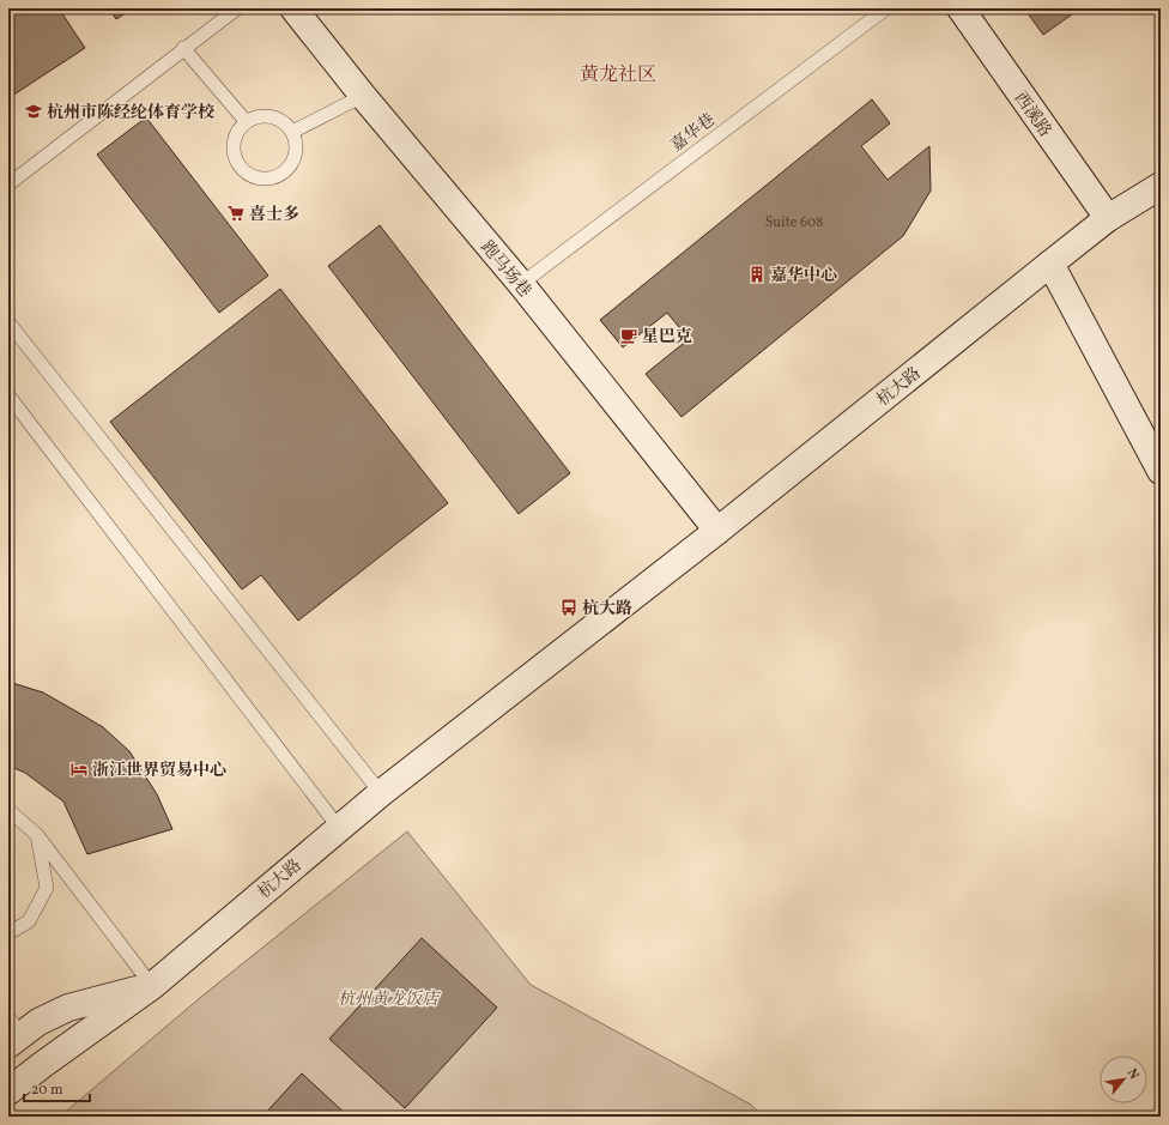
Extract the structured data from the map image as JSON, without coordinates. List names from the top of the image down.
{
  "streets": {
    "main road": ["西溪路", "跑马场巷", "杭大路"],
    "lane": ["嘉华巷"]
  },
  "crossings": [
    ["西溪路", "杭大路"],
    ["嘉华巷", "跑马场巷"],
    ["跑马场巷", "杭大路"]
  ],
  "districts": ["黄龙社区"],
  "parks": ["杭州黄龙饭店"],
  "places": {
    "school or university": ["杭州市陈经纶体育学校"],
    "supermarket": ["喜士多"],
    "building": ["嘉华中心"],
    "cafe": ["星巴克"],
    "bus stop": ["杭大路"],
    "hotel": ["浙江世界贸易中心"]
  },
  "house_numbers": ["Suite 608"],
  "scale_bar": "20 m",
  "north": "top right"
}
